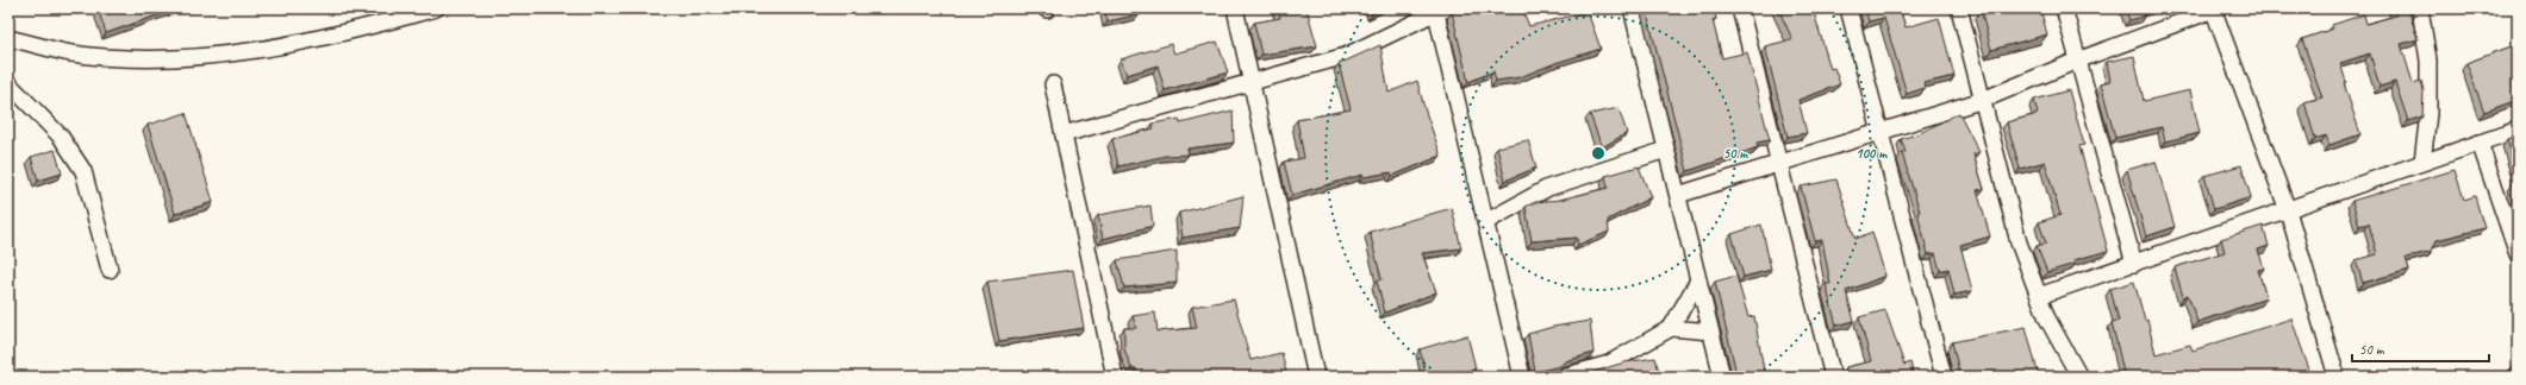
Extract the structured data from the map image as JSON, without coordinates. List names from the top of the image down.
{
  "scale_bar": "50 m",
  "rings": ["50 m", "100 m"]
}
